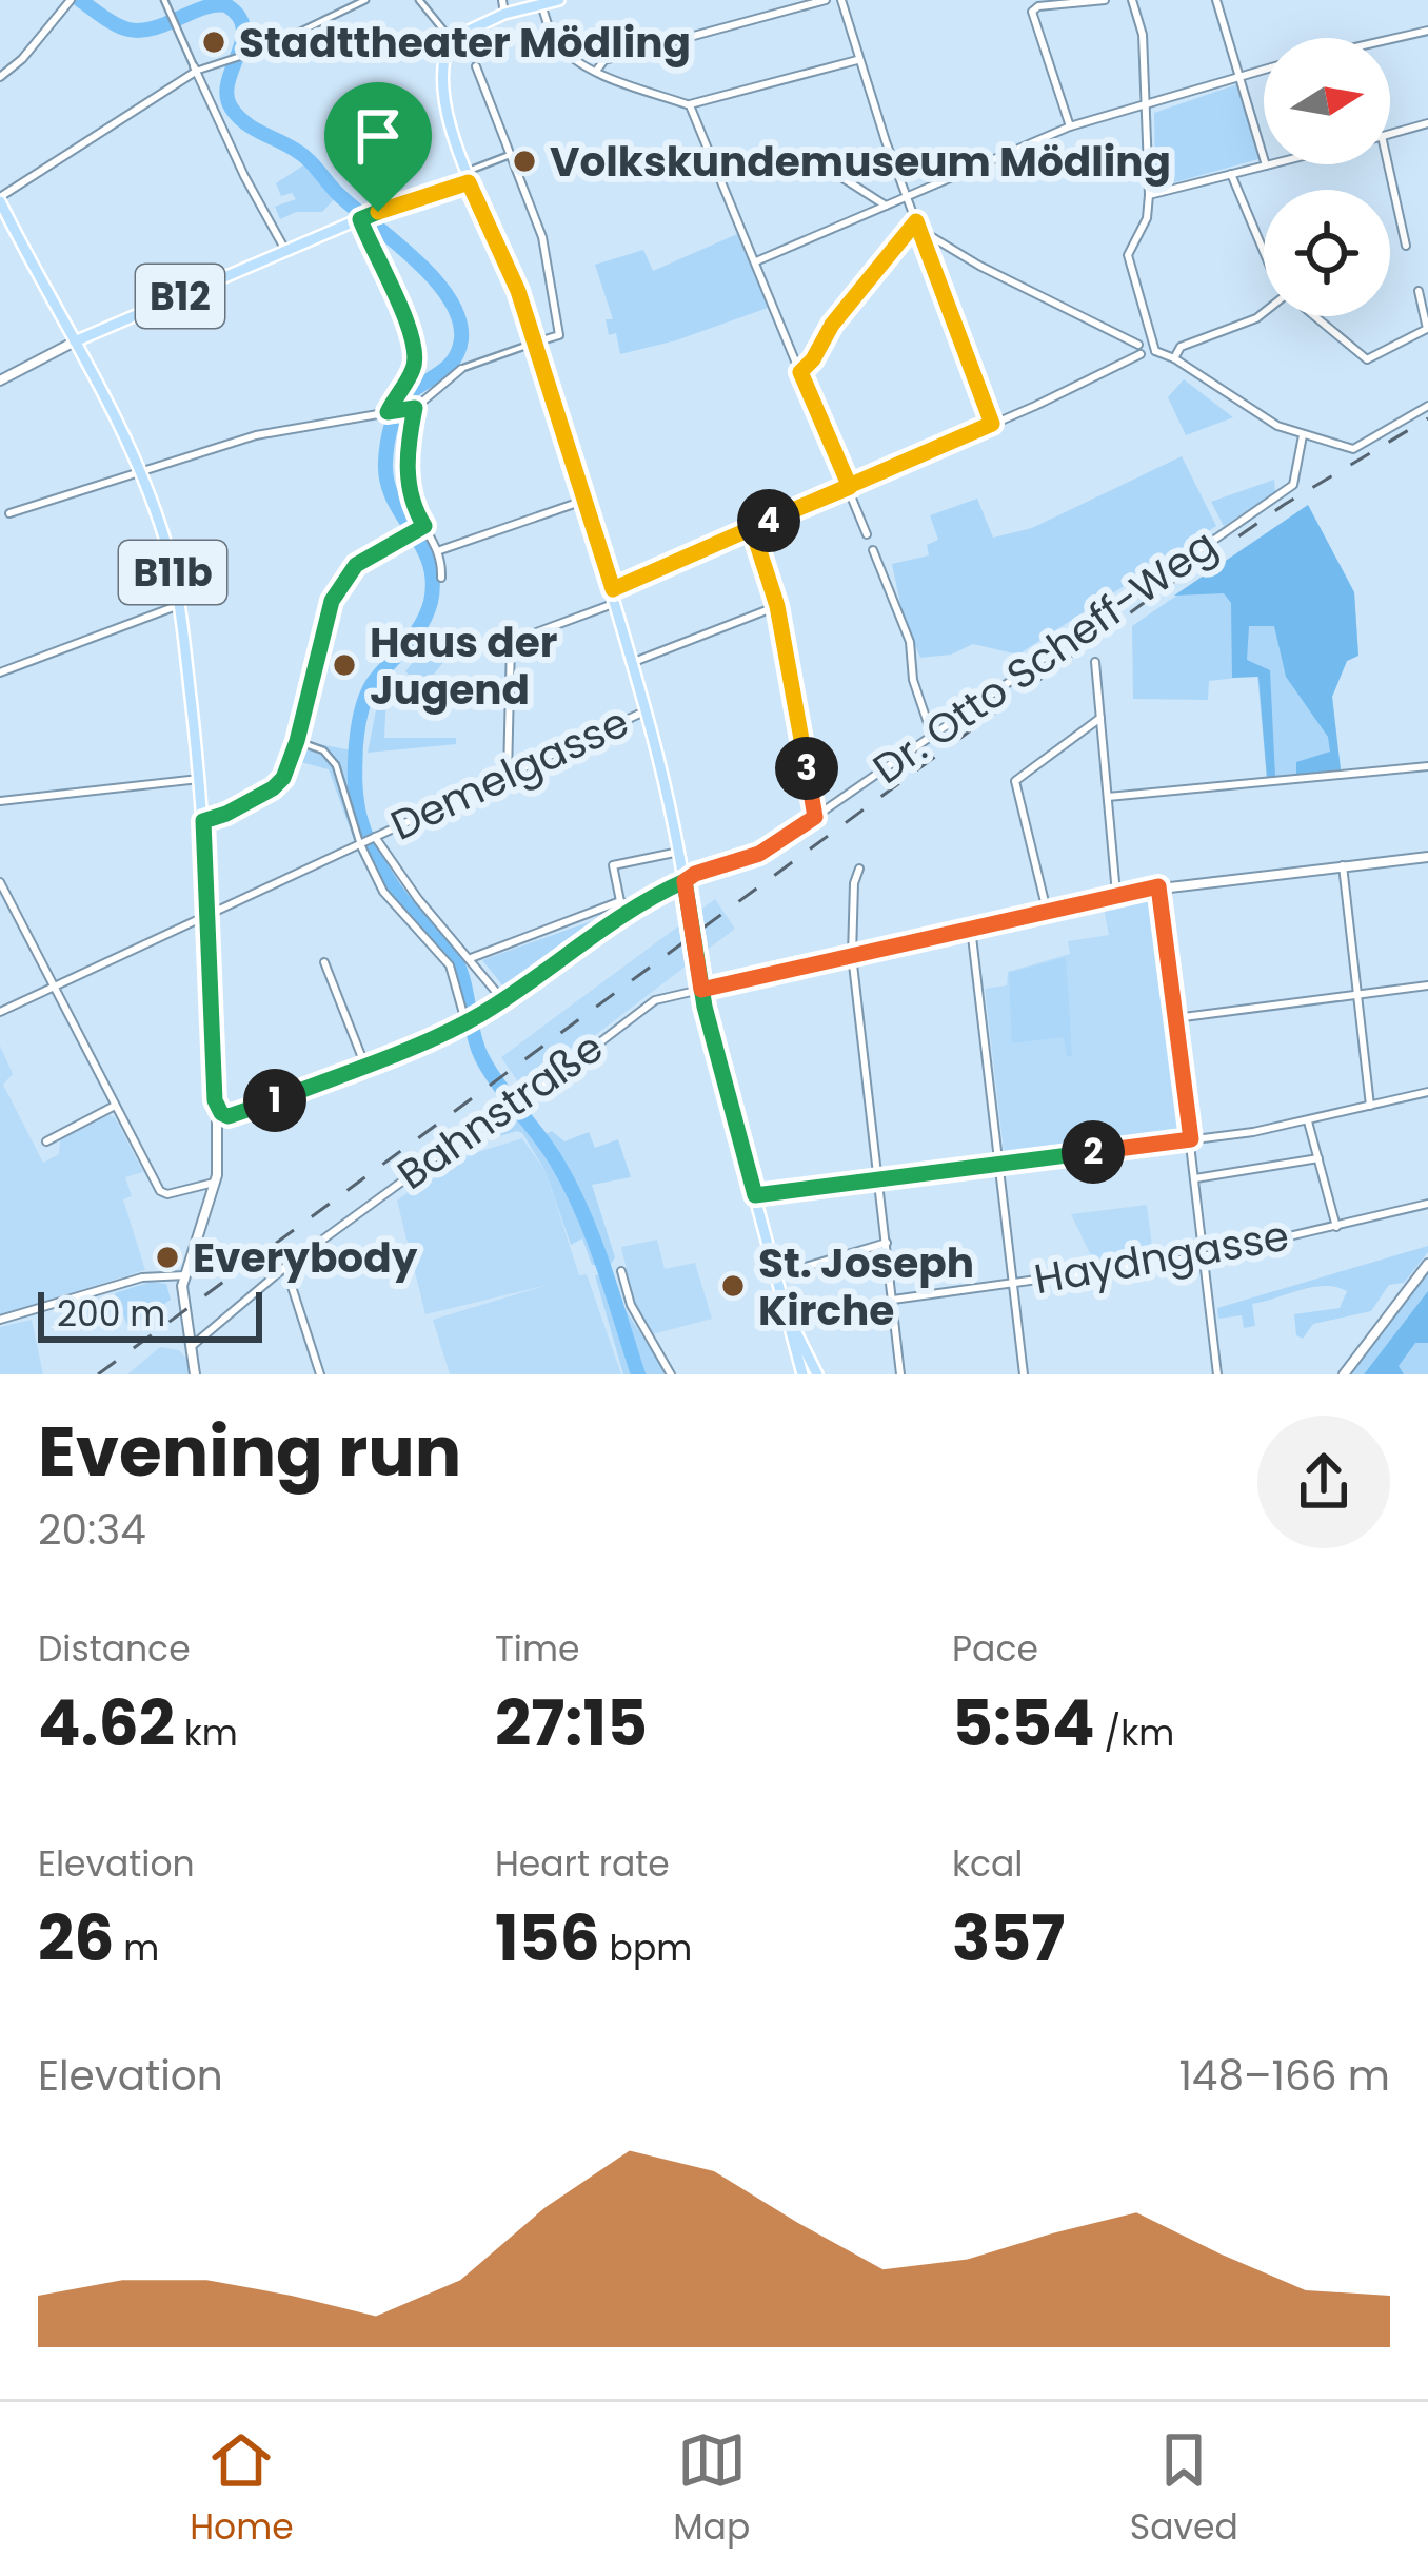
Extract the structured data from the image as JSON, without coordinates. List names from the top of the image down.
{
  "streets": {
    "main road": ["B12", "B11b"],
    "street": [
      "Dr. Otto Scheff-Weg",
      "Demelgasse",
      "Bahnstraße",
      "Haydngasse"
    ]
  },
  "crossings": [
    ["B12", "B11b"],
    ["B11b", "Demelgasse"]
  ],
  "places": [
    "Stadttheater Mödling",
    "Volkskundemuseum Mödling",
    "Haus der Jugend",
    "Everybody",
    "St. Joseph Kirche"
  ],
  "scale_bar": "200 m",
  "north": "right",
  "page": {
    "pins": [
      "4",
      "3",
      "1",
      "2"
    ],
    "scale": "200 m",
    "heading": ["Evening run", "20:34"],
    "stats": [
      ["Distance", "4.62 km"],
      ["Time", "27:15"],
      ["Pace", "5:54 /km"],
      ["Elevation", "26 m"],
      ["Heart rate", "156 bpm"],
      ["kcal", "357"]
    ],
    "chart": ["Elevation", "148–166 m"],
    "tabs": ["Home", "Map", "Saved"]
  }
}
